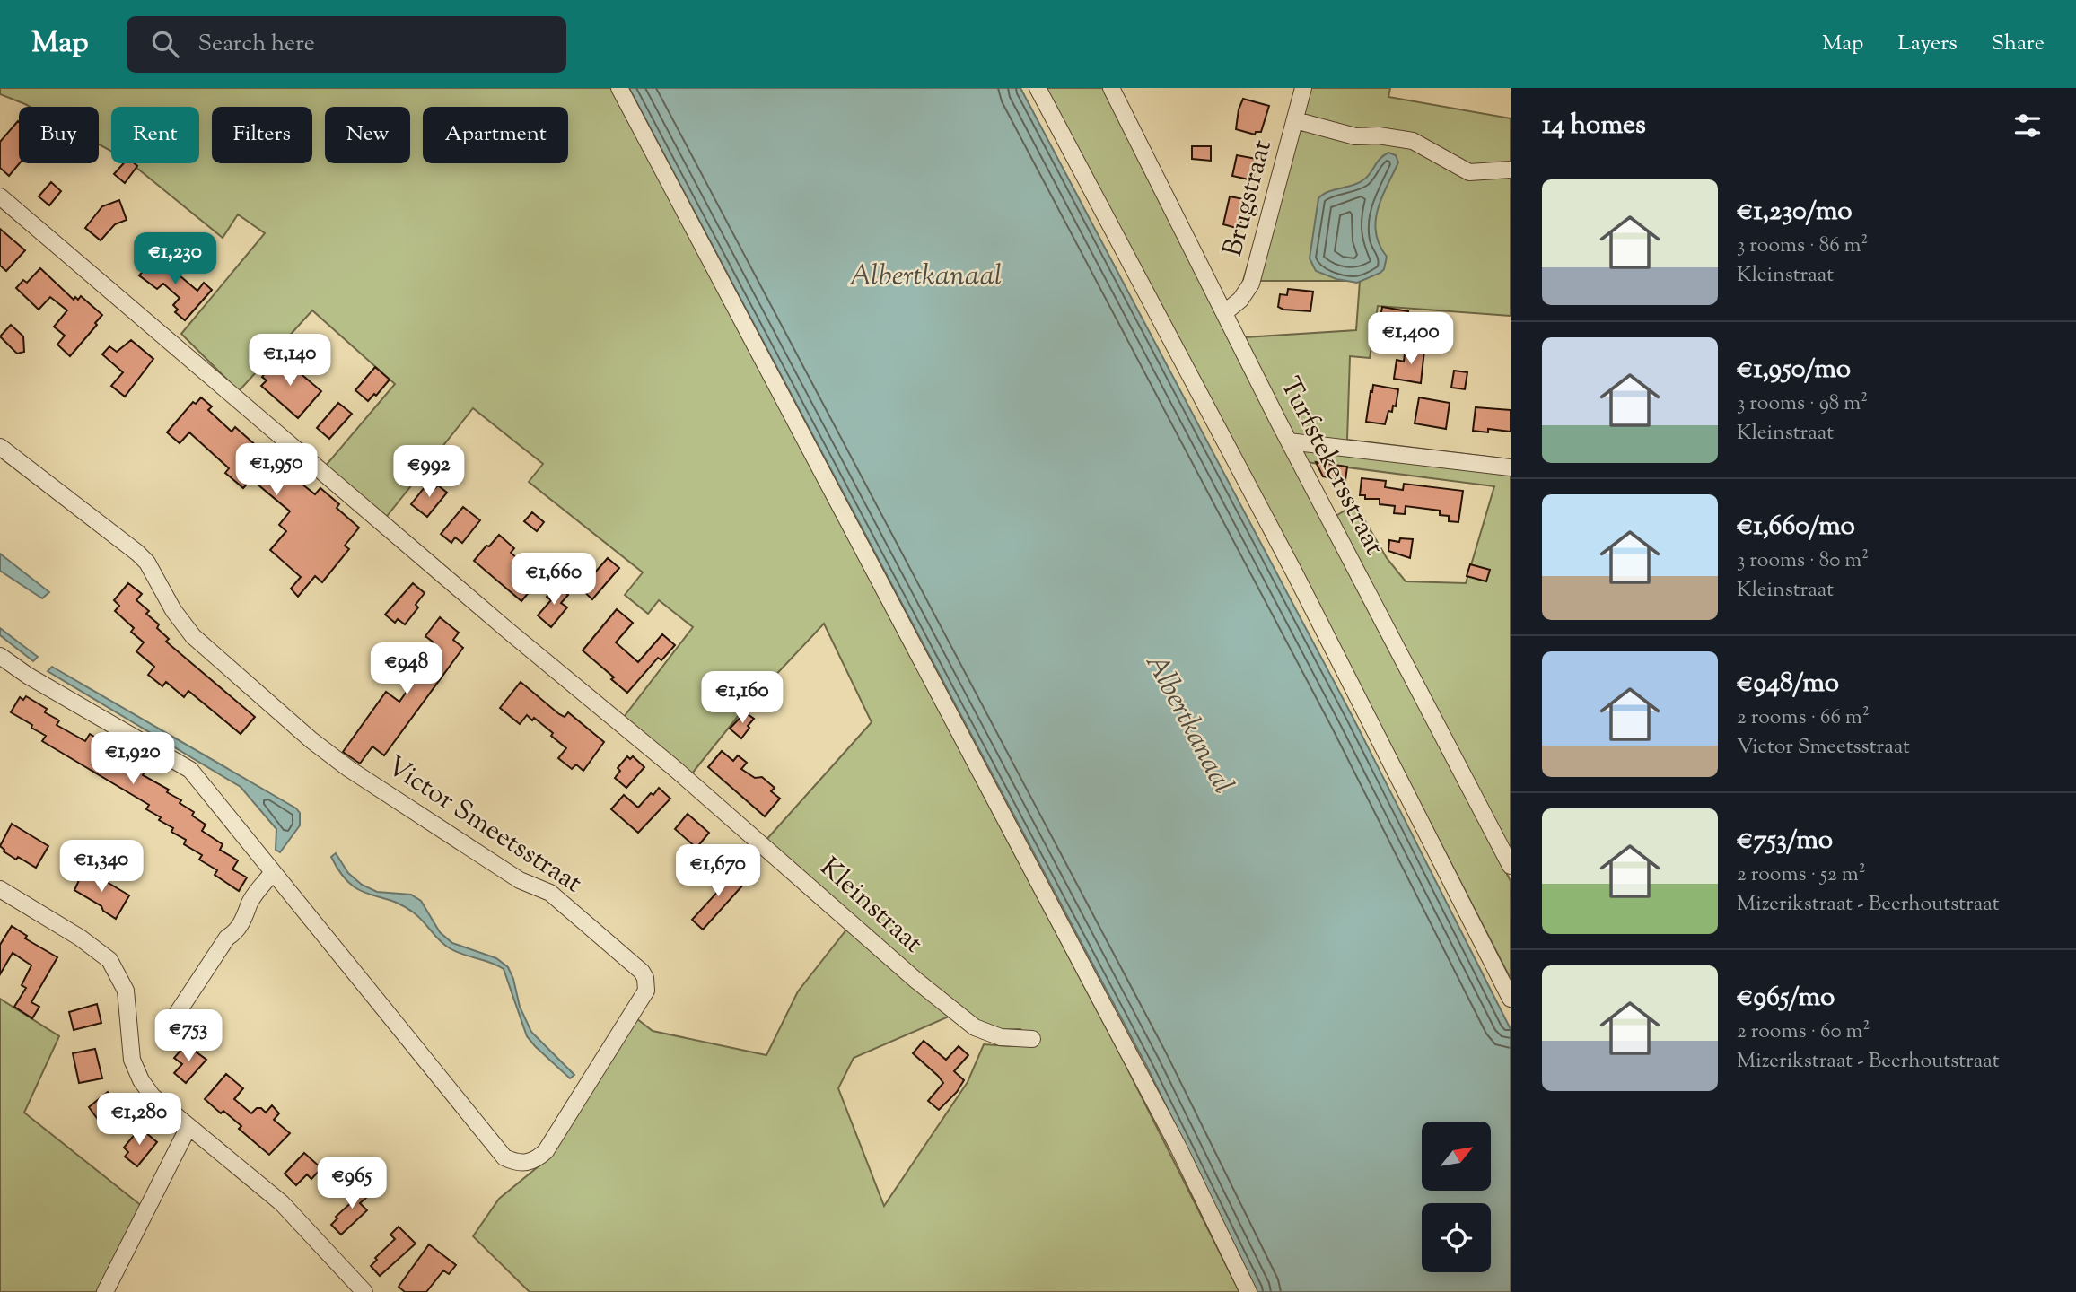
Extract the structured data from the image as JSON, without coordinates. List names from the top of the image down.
{
  "streets": {
    "street": [
      "Brugstraat",
      "Turfstekersstraat",
      "Victor Smeetsstraat",
      "Kleinstraat"
    ]
  },
  "crossings": [
    ["Brugstraat", "Turfstekersstraat"]
  ],
  "water": ["Albertkanaal"],
  "north": "top right",
  "page": {
    "header": "Map",
    "search": "Search here",
    "nav": ["Map", "Layers", "Share"],
    "heading": "14 homes",
    "chip": [
      "Buy",
      "Rent",
      "Filters",
      "New",
      "Apartment"
    ],
    "list": [
      {
        "name": "€1,230/mo",
        "note": "3 rooms · 86 m² · Kleinstraat"
      },
      {
        "name": "€1,950/mo",
        "note": "3 rooms · 98 m² · Kleinstraat"
      },
      {
        "name": "€1,660/mo",
        "note": "3 rooms · 80 m² · Kleinstraat"
      },
      {
        "name": "€948/mo",
        "note": "2 rooms · 66 m² · Victor Smeetsstraat"
      },
      {
        "name": "€753/mo",
        "note": "2 rooms · 52 m² · Mizerikstraat - Beerhoutstraat"
      },
      {
        "name": "€965/mo",
        "note": "2 rooms · 60 m² · Mizerikstraat - Beerhoutstraat"
      }
    ],
    "price": [
      "€1,230",
      "€1,400",
      "€1,140",
      "€1,950",
      "€992",
      "€1,660",
      "€948",
      "€1,160",
      "€1,920",
      "€1,340",
      "€1,670",
      "€753",
      "€1,280",
      "€965"
    ]
  }
}
